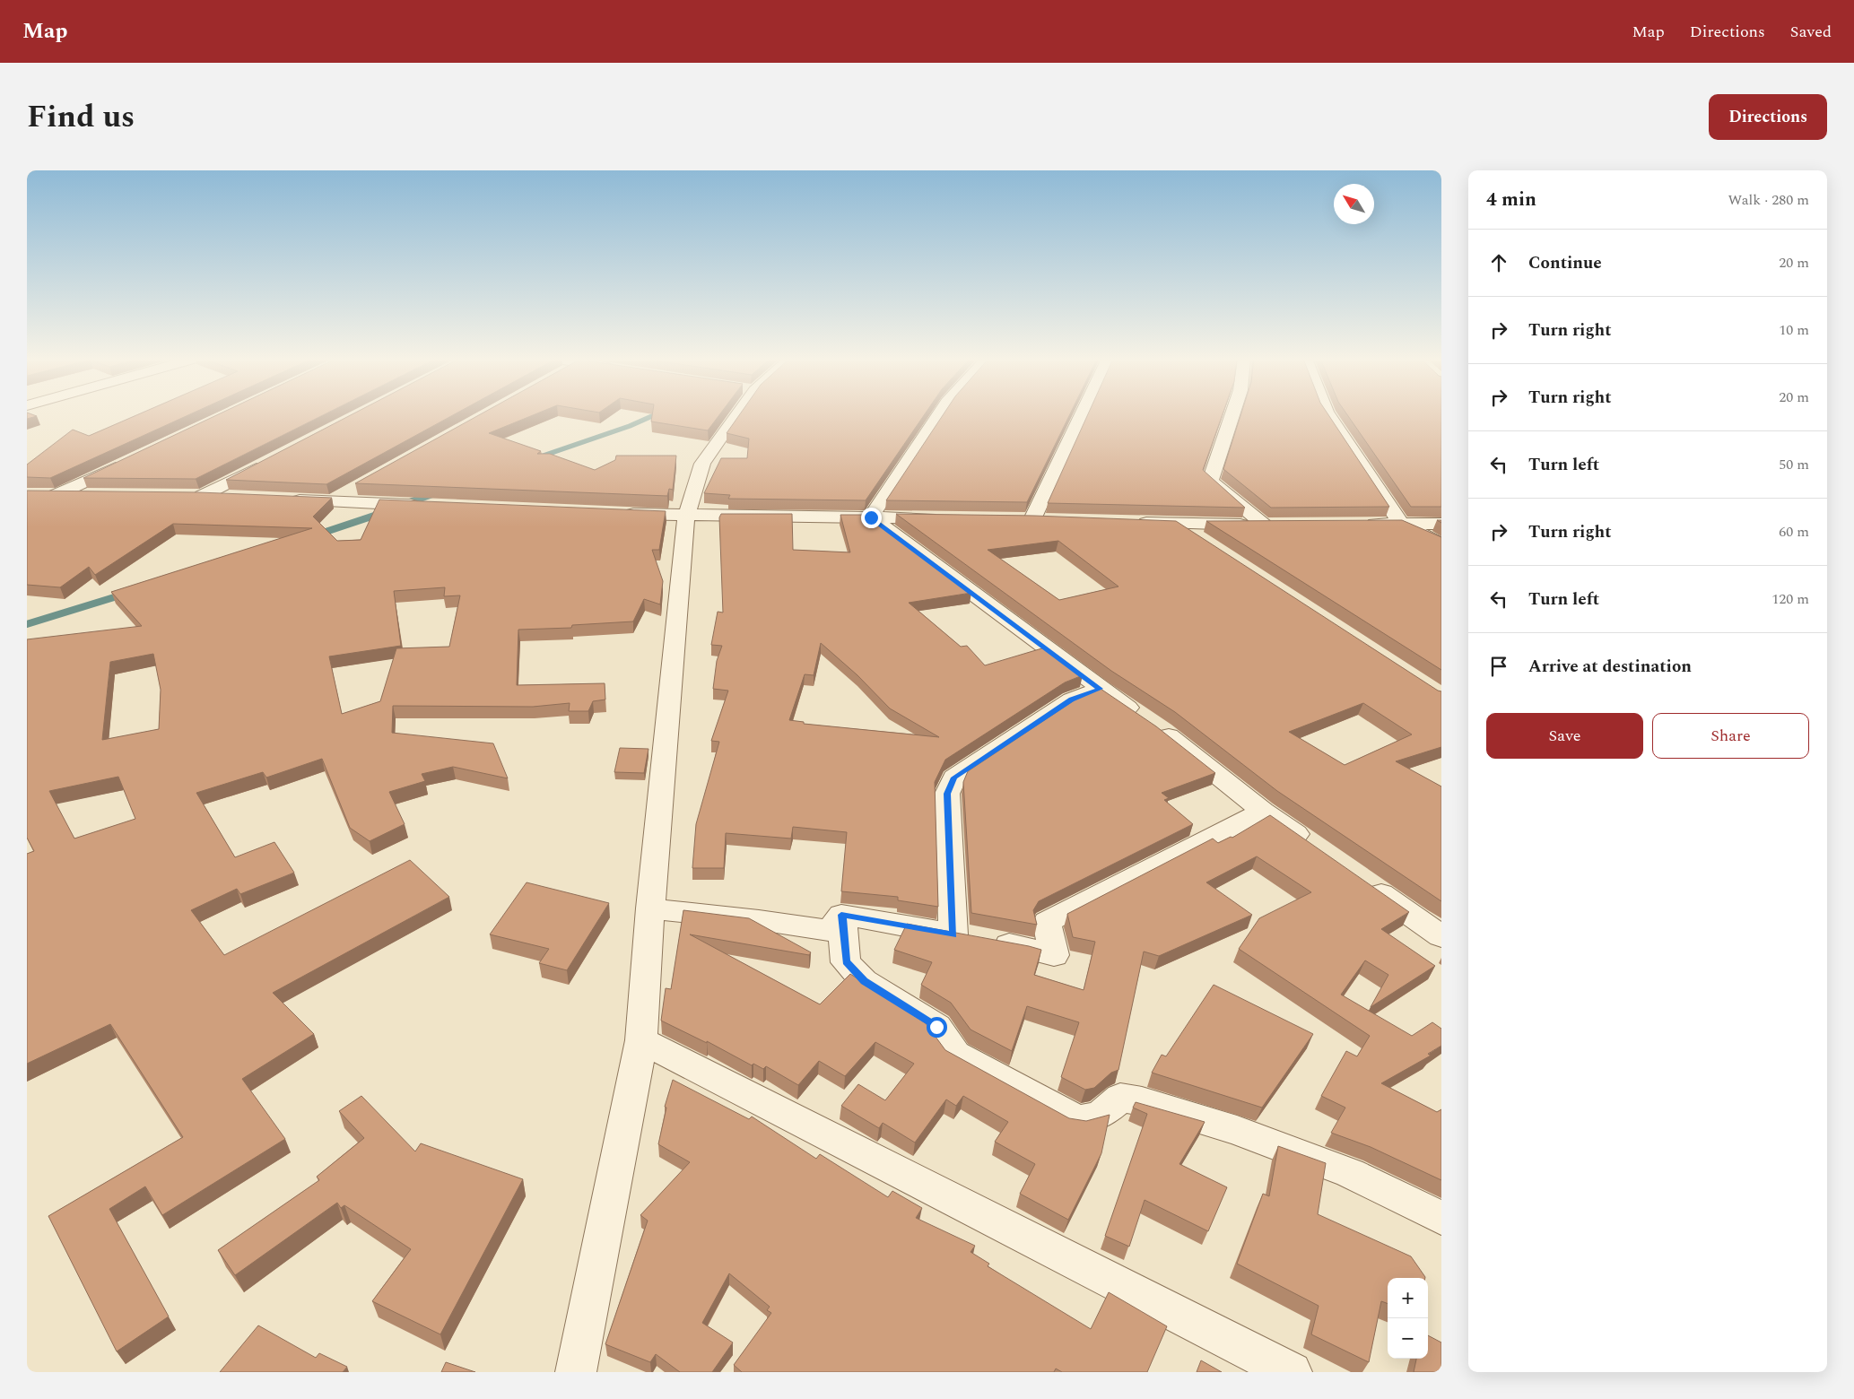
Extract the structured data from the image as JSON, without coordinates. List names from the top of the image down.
{
  "north": "top left",
  "page": {
    "header": "Map",
    "nav": ["Map", "Directions", "Saved"],
    "title": "Find us",
    "buttons": [
      "Directions",
      ["Save", "Share"]
    ],
    "heading": ["4 min", "Walk · 280 m"],
    "list": [
      ["Continue", "20 m"],
      ["Turn right", "10 m"],
      ["Turn right", "20 m"],
      ["Turn left", "50 m"],
      ["Turn right", "60 m"],
      ["Turn left", "120 m"],
      "Arrive at destination"
    ],
    "map_buttons": ["+", "−"]
  }
}
